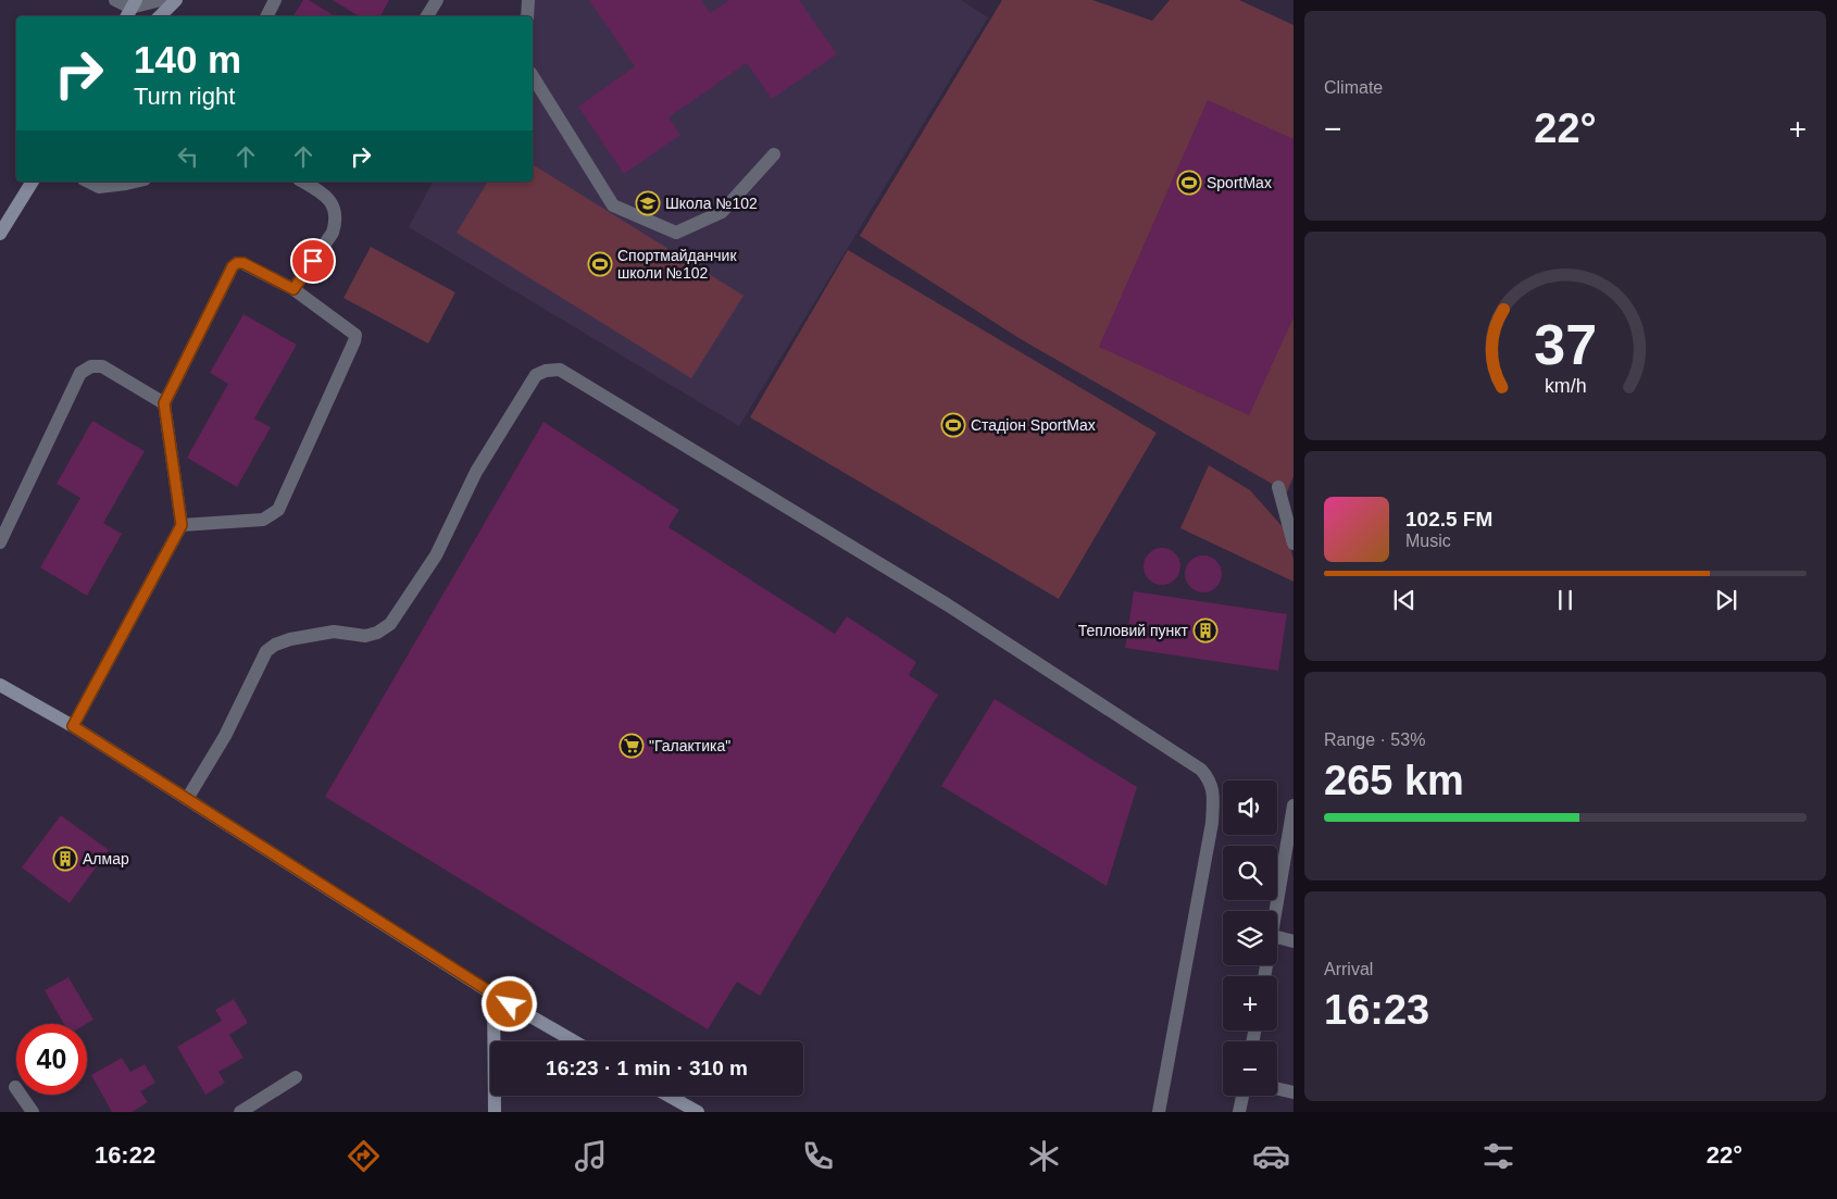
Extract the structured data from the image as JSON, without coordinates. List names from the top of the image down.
{
  "places": {
    "sports": ["SportMax", "Спортмайданчик школи №102", "Стадіон SportMax"],
    "school or university": ["Школа №102"],
    "building": ["Тепловий пункт", "Алмар"],
    "supermarket": ["\"Галактика\""]
  },
  "page": {
    "tile": [
      "Climate",
      ["Range · 53%", "265 km"],
      ["Arrival", "16:23"]
    ],
    "turn": ["140 m", "Turn right"],
    "heat": ["−", "22°", "+"],
    "song": ["102.5 FM", "Music"],
    "map_buttons": ["+", "−"],
    "limit": "40",
    "trip": "16:23 · 1 min · 310 m",
    "tabs": ["16:22", "22°"],
    "gauge": ["37", "km/h"]
  }
}
